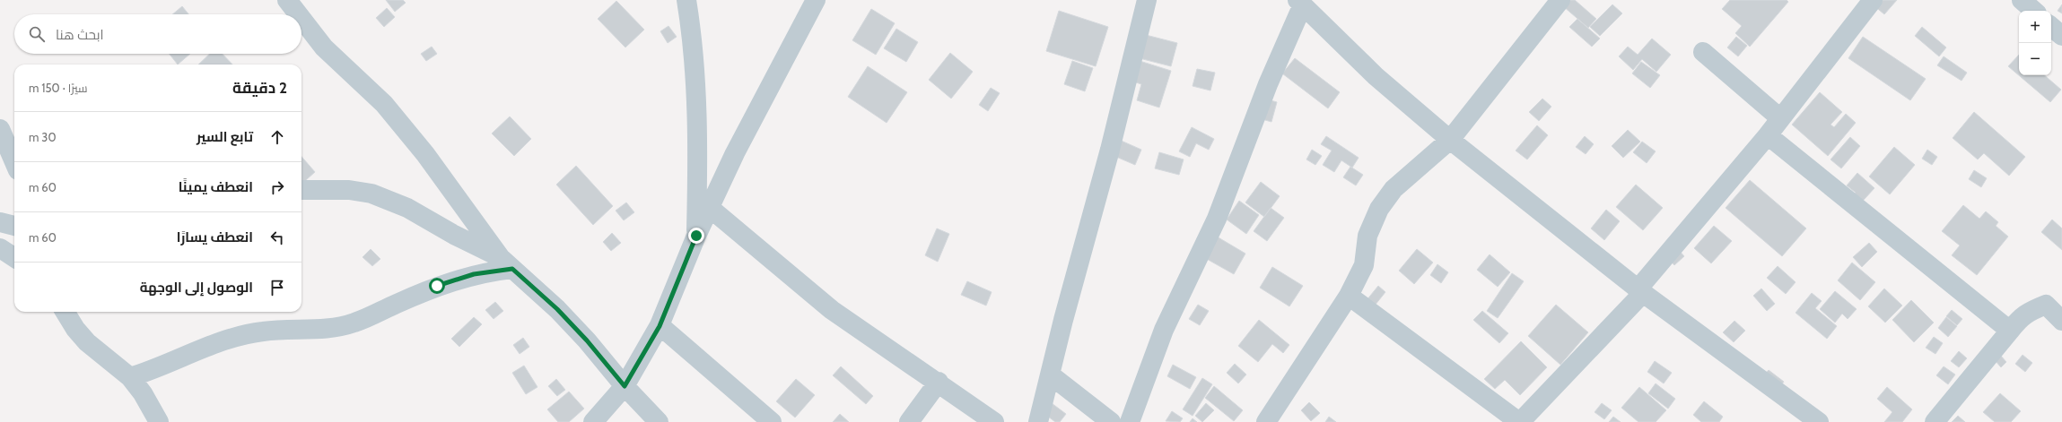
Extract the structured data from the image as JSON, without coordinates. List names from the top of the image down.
{
  "page": {
    "map_buttons": ["+", "−"],
    "search": "ابحث هنا",
    "heading": ["2 دقيقة", "سيرًا · 150 m"],
    "list": [
      ["تابع السير", "30 m"],
      ["انعطف يمينًا", "60 m"],
      ["انعطف يسارًا", "60 m"],
      "الوصول إلى الوجهة"
    ]
  }
}
